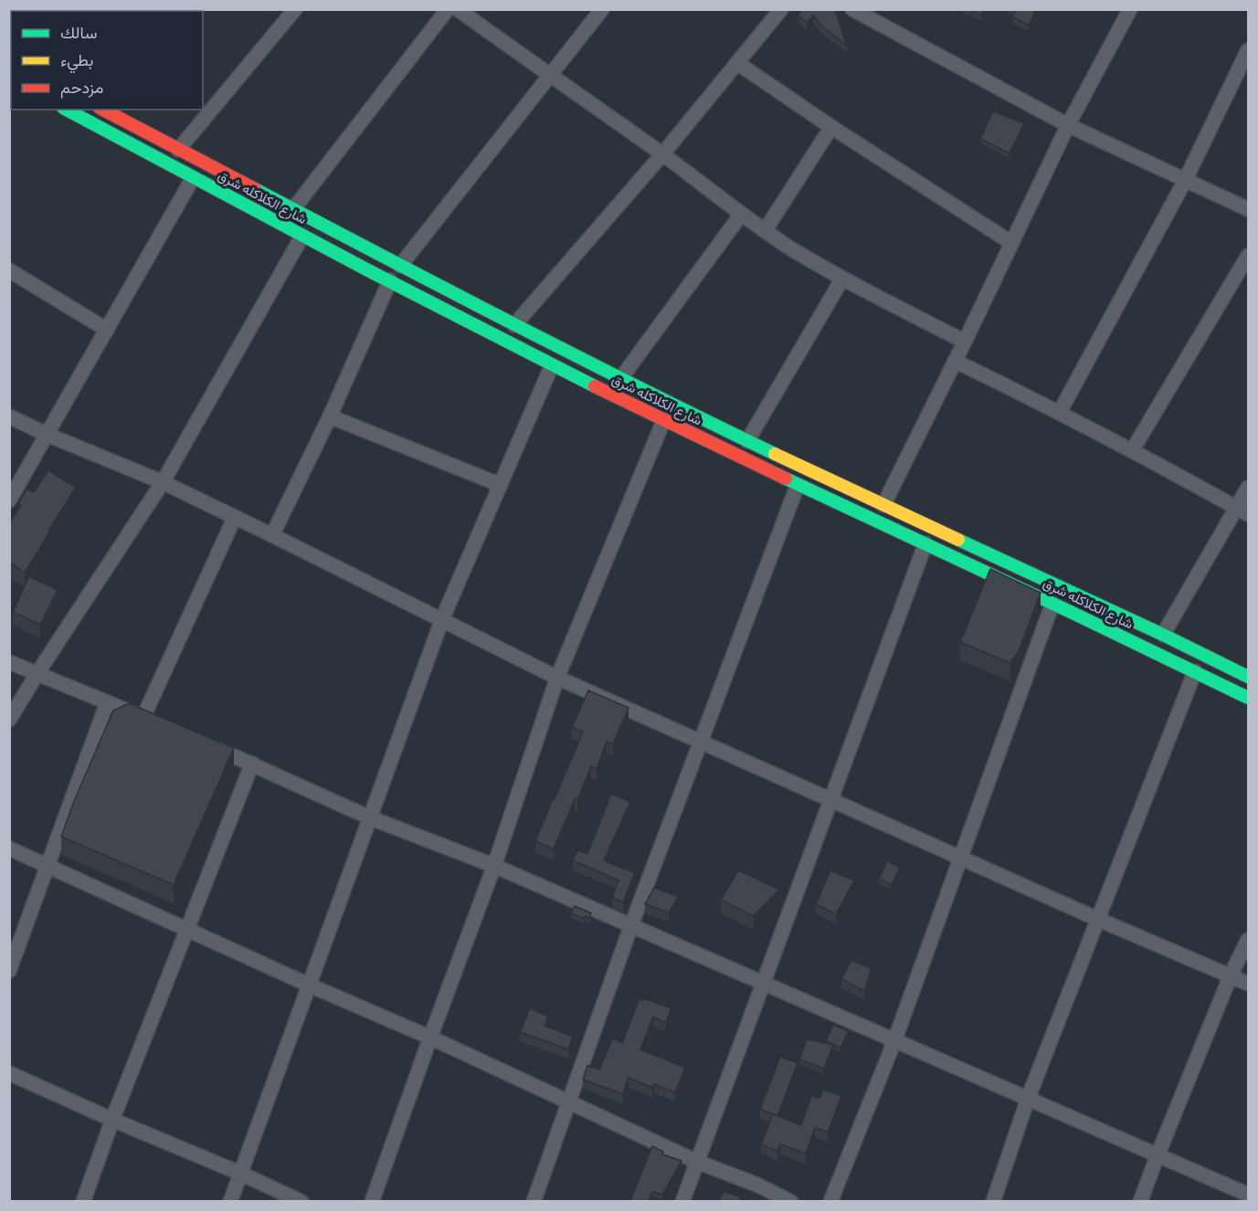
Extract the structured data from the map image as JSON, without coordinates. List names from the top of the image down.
{
  "streets": {
    "street": ["شارع الكلاكله شرق"]
  },
  "legend": ["سالك", "بطيء", "مزدحم"]
}
